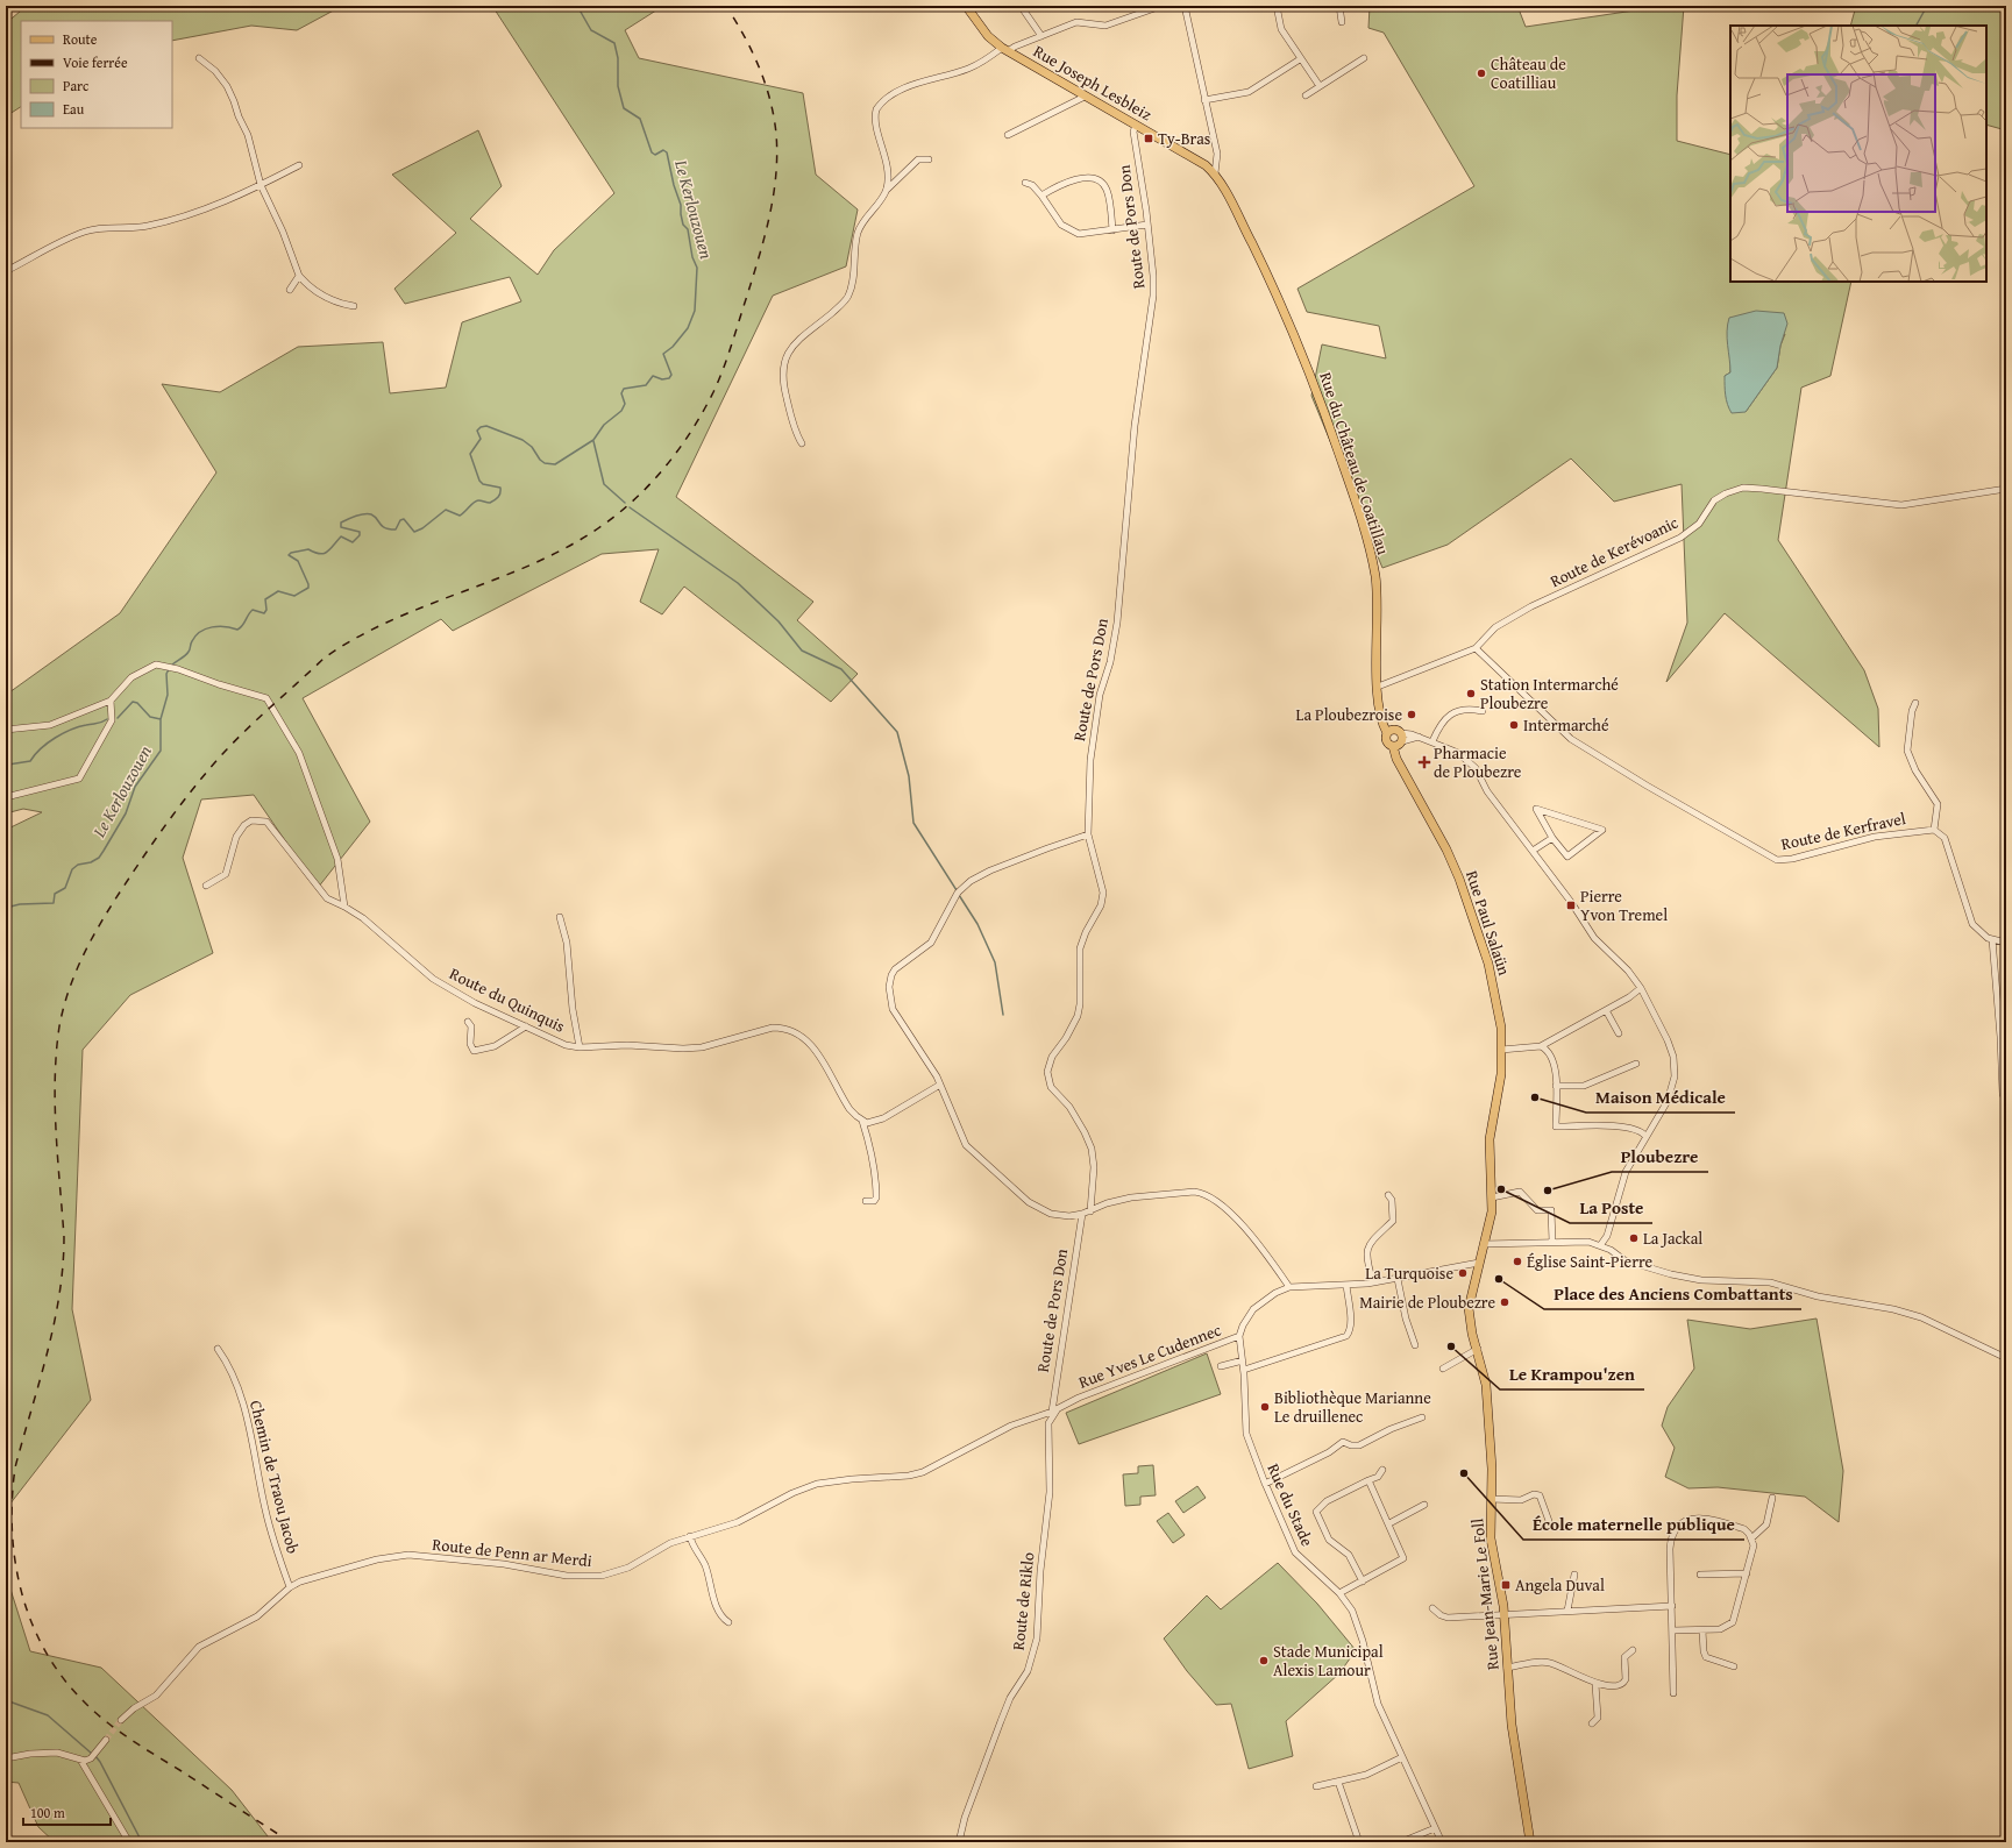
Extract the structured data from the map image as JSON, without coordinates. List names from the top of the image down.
{
  "streets": {
    "main road": [
      "Rue Joseph Lesbleiz",
      "Rue du Château de Coatillau",
      "Rue Paul Salaün",
      "Rue Jean-Marie Le Foll"
    ],
    "street": [
      "Route de Pors Don",
      "Route de Kerévoanic",
      "Route de Kerfravel",
      "Route du Quinquis",
      "Rue Yves Le Cudennec",
      "Chemin de Traou Jacob",
      "Rue du Stade",
      "Route de Penn ar Merdi",
      "Route de Riklo"
    ]
  },
  "crossings": [
    ["Rue Joseph Lesbleiz", "Route de Pors Don"],
    ["Rue Joseph Lesbleiz", "Rue du Château de Coatillau"],
    ["Route de Pors Don", "Route de Penn ar Merdi"],
    ["Rue du Château de Coatillau", "Route de Kerévoanic"],
    ["Route de Kerévoanic", "Route de Kerfravel"],
    ["Rue Paul Salaün", "Rue Yves Le Cudennec"],
    ["Rue Paul Salaün", "Rue Jean-Marie Le Foll"],
    ["Rue Yves Le Cudennec", "Rue du Stade"],
    ["Rue Yves Le Cudennec", "Route de Penn ar Merdi"],
    ["Rue Yves Le Cudennec", "Rue Jean-Marie Le Foll"],
    ["Rue Yves Le Cudennec", "Route de Riklo"],
    ["Chemin de Traou Jacob", "Route de Penn ar Merdi"],
    ["Route de Penn ar Merdi", "Route de Riklo"]
  ],
  "water": ["Le Kerlouzouen"],
  "places": {
    "other": [
      "Château de Coatilliau",
      "Station Intermarché Ploubezre",
      "La Ploubezroise",
      "Intermarché",
      "Maison Médicale",
      "La Poste",
      "Ploubezre",
      "La Jackal",
      "Église Saint-Pierre",
      "La Turquoise",
      "Place des Anciens Combattants",
      "Mairie de Ploubezre",
      "Le Krampou'zen",
      "Bibliothèque Marianne Le druillenec",
      "École maternelle publique",
      "Stade Municipal Alexis Lamour"
    ],
    "transit": ["Ty-Bras", "Pierre Yvon Tremel", "Angela Duval"],
    "health": ["Pharmacie de Ploubezre"]
  },
  "legend": [
    "Route",
    "Voie ferrée",
    "Parc",
    "Eau"
  ],
  "scale_bar": "100 m"
}
